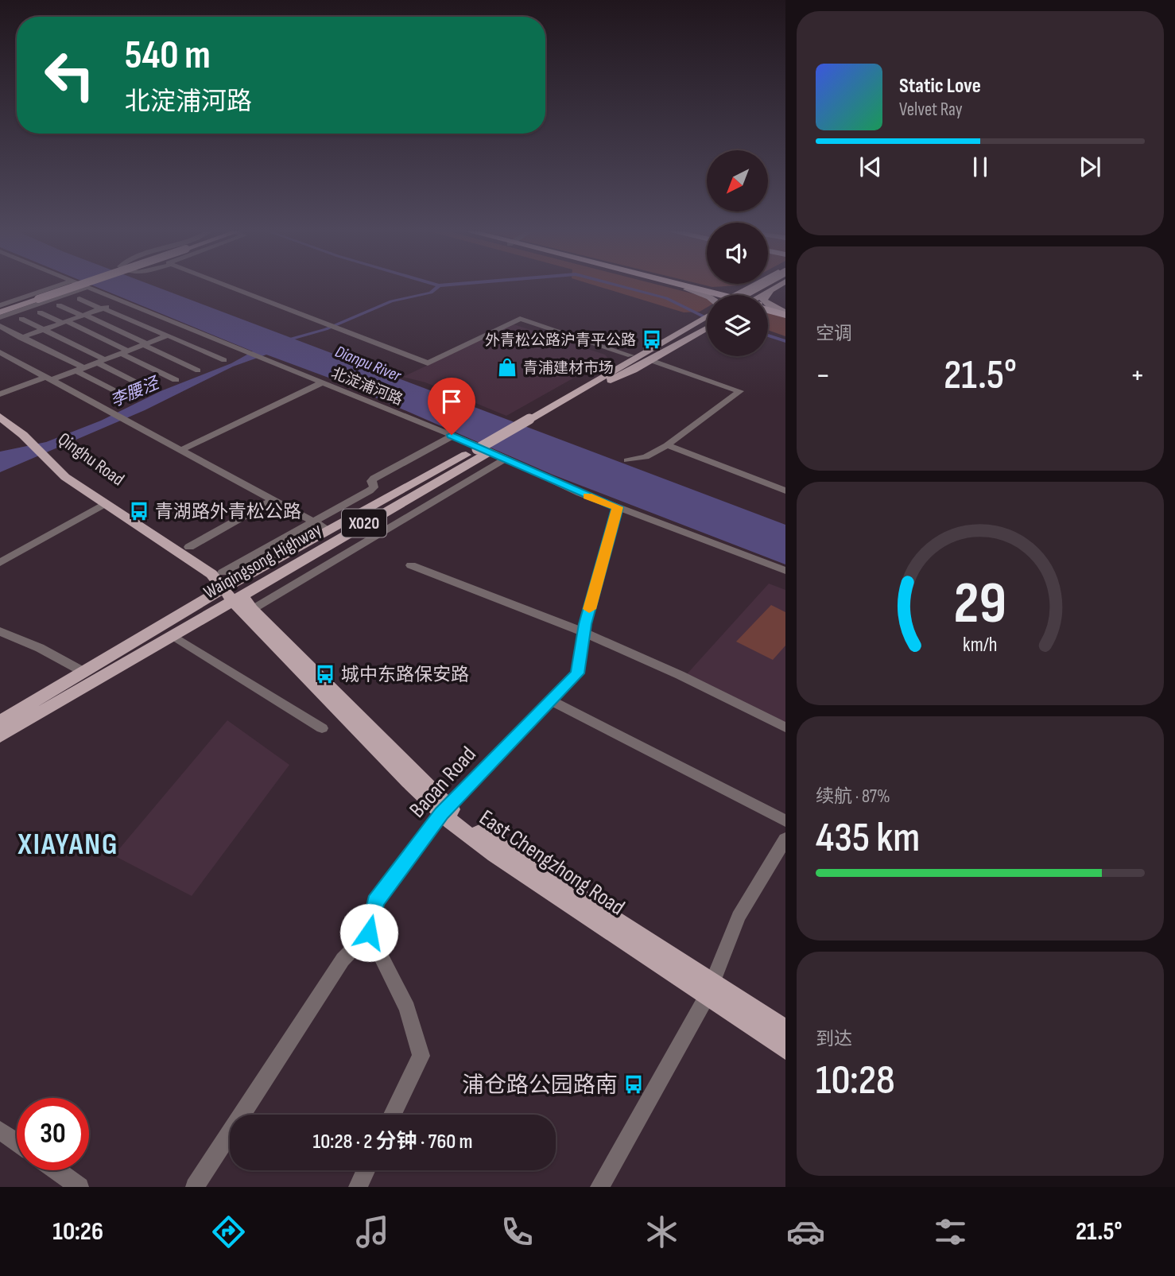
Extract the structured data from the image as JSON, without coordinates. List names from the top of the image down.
{
  "streets": {
    "main road": [
      "Qinghu Road",
      "X020",
      "Waiqingsong Highway",
      "East Chengzhong Road"
    ],
    "street": ["北淀浦河路", "Baoan Road"]
  },
  "crossings": [
    ["北淀浦河路", "Baoan Road"],
    ["Qinghu Road", "Waiqingsong Highway"],
    ["Qinghu Road", "East Chengzhong Road"],
    ["Waiqingsong Highway", "East Chengzhong Road"],
    ["Baoan Road", "East Chengzhong Road"]
  ],
  "districts": ["XIAYANG"],
  "water": ["Dianpu River", "李腰泾"],
  "places": {
    "bus stop": [
      "外青松公路沪青平公路",
      "青湖路外青松公路",
      "城中东路保安路",
      "浦仓路公园路南"
    ],
    "shop": ["青浦建材市场"]
  },
  "north": "bottom left",
  "page": {
    "turn": ["540 m", "北淀浦河路"],
    "song": ["Static Love", "Velvet Ray"],
    "tile": [
      "空调",
      ["续航 · 87%", "435 km"],
      ["到达", "10:28"]
    ],
    "heat": ["−", "21.5°", "+"],
    "limit": "30",
    "trip": "10:28 · 2 分钟 · 760 m",
    "tabs": ["10:26", "21.5°"],
    "gauge": ["29", "km/h"]
  }
}
